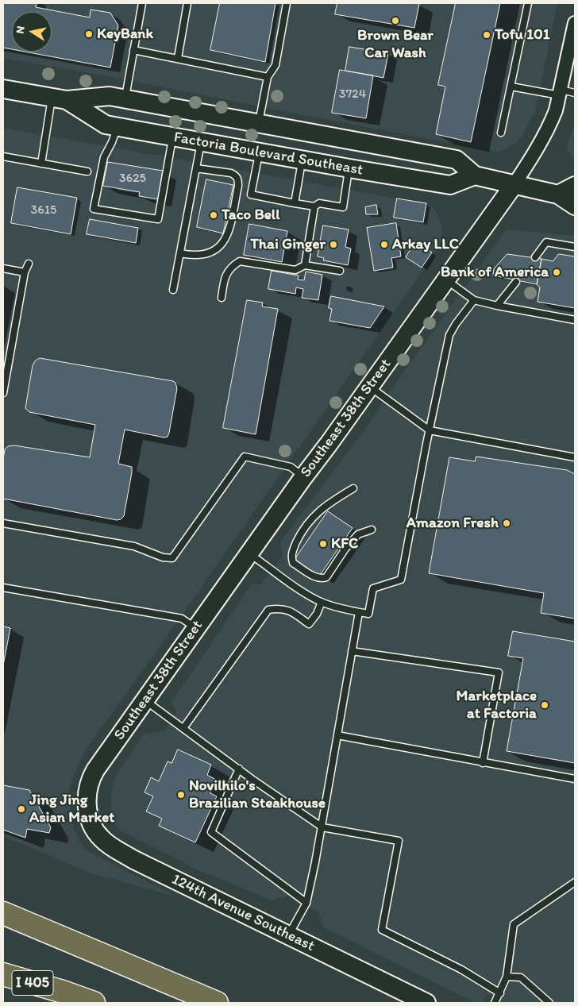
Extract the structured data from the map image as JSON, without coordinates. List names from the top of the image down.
{
  "streets": {
    "highway": ["I 405"],
    "street": ["Factoria Boulevard Southeast", "Southeast 38th Street", "124th Avenue Southeast"]
  },
  "crossings": [
    ["Factoria Boulevard Southeast", "Southeast 38th Street"],
    ["Southeast 38th Street", "124th Avenue Southeast"]
  ],
  "places": [
    "Brown Bear Car Wash",
    "KeyBank",
    "Tofu 101",
    "Taco Bell",
    "Thai Ginger",
    "Arkay LLC",
    "Bank of America",
    "Amazon Fresh",
    "KFC",
    "Marketplace at Factoria",
    "Novilhilo's Brazilian Steakhouse",
    "Jing Jing Asian Market"
  ],
  "house_numbers": ["3724", "3625", "3615"],
  "north": "left"
}
